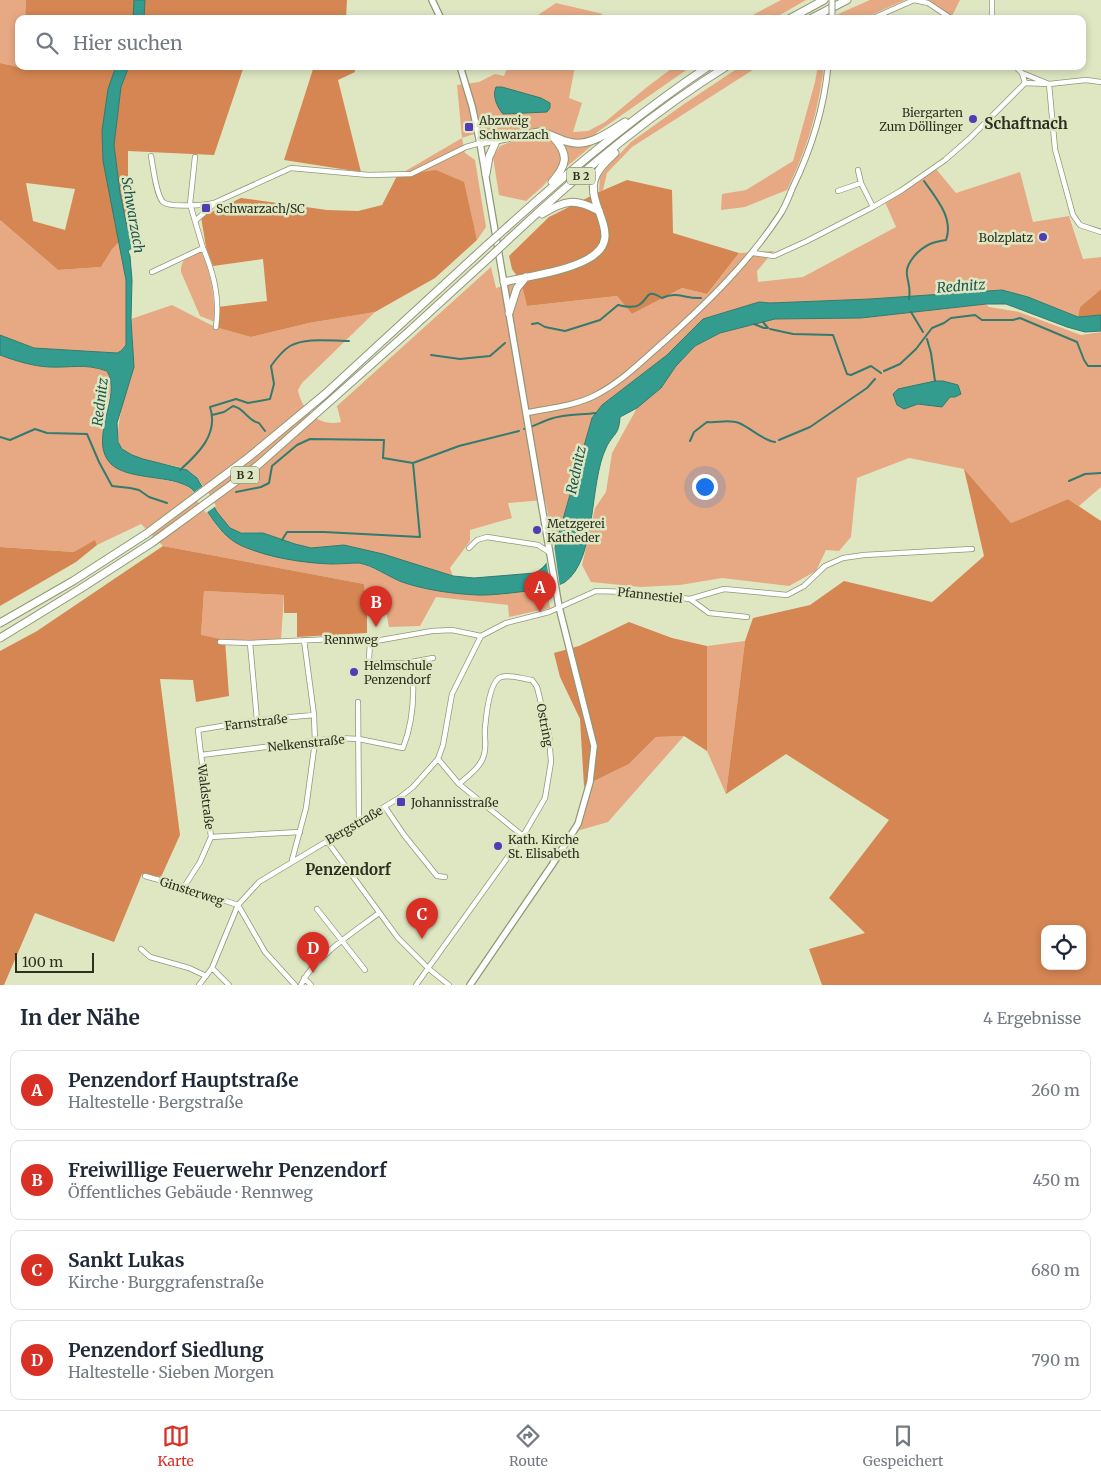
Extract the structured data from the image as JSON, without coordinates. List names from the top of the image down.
{
  "streets": {
    "highway": ["B 2"],
    "street": [
      "Pfannestiel",
      "Rennweg",
      "Farnstraße",
      "Ostring",
      "Nelkenstraße",
      "Waldstraße",
      "Bergstraße",
      "Ginsterweg"
    ]
  },
  "crossings": [
    ["Rennweg", "Bergstraße"],
    ["Farnstraße", "Waldstraße"],
    ["Nelkenstraße", "Waldstraße"],
    ["Waldstraße", "Ginsterweg"],
    ["Bergstraße", "Ginsterweg"]
  ],
  "districts": ["Schaftnach", "Penzendorf"],
  "water": ["Schwarzach", "Rednitz"],
  "places": {
    "other": [
      "Biergarten Zum Döllinger",
      "Bolzplatz",
      "Metzgerei Katheder",
      "Helmschule Penzendorf",
      "Kath. Kirche St. Elisabeth"
    ],
    "transit": ["Abzweig Schwarzach", "Schwarzach/SC", "Johannisstraße"]
  },
  "scale_bar": "100 m",
  "page": {
    "search": "Hier suchen",
    "pins": [
      "A",
      "B",
      "C",
      "D"
    ],
    "scale": "100 m",
    "heading": ["In der Nähe", "4 Ergebnisse"],
    "list": [
      {
        "mark": "A",
        "name": "Penzendorf Hauptstraße",
        "note": "Haltestelle · Bergstraße",
        "value": "260 m"
      },
      {
        "mark": "B",
        "name": "Freiwillige Feuerwehr Penzendorf",
        "note": "Öffentliches Gebäude · Rennweg",
        "value": "450 m"
      },
      {
        "mark": "C",
        "name": "Sankt Lukas",
        "note": "Kirche · Burggrafenstraße",
        "value": "680 m"
      },
      {
        "mark": "D",
        "name": "Penzendorf Siedlung",
        "note": "Haltestelle · Sieben Morgen",
        "value": "790 m"
      }
    ],
    "nav": ["Karte", "Route", "Gespeichert"]
  }
}
